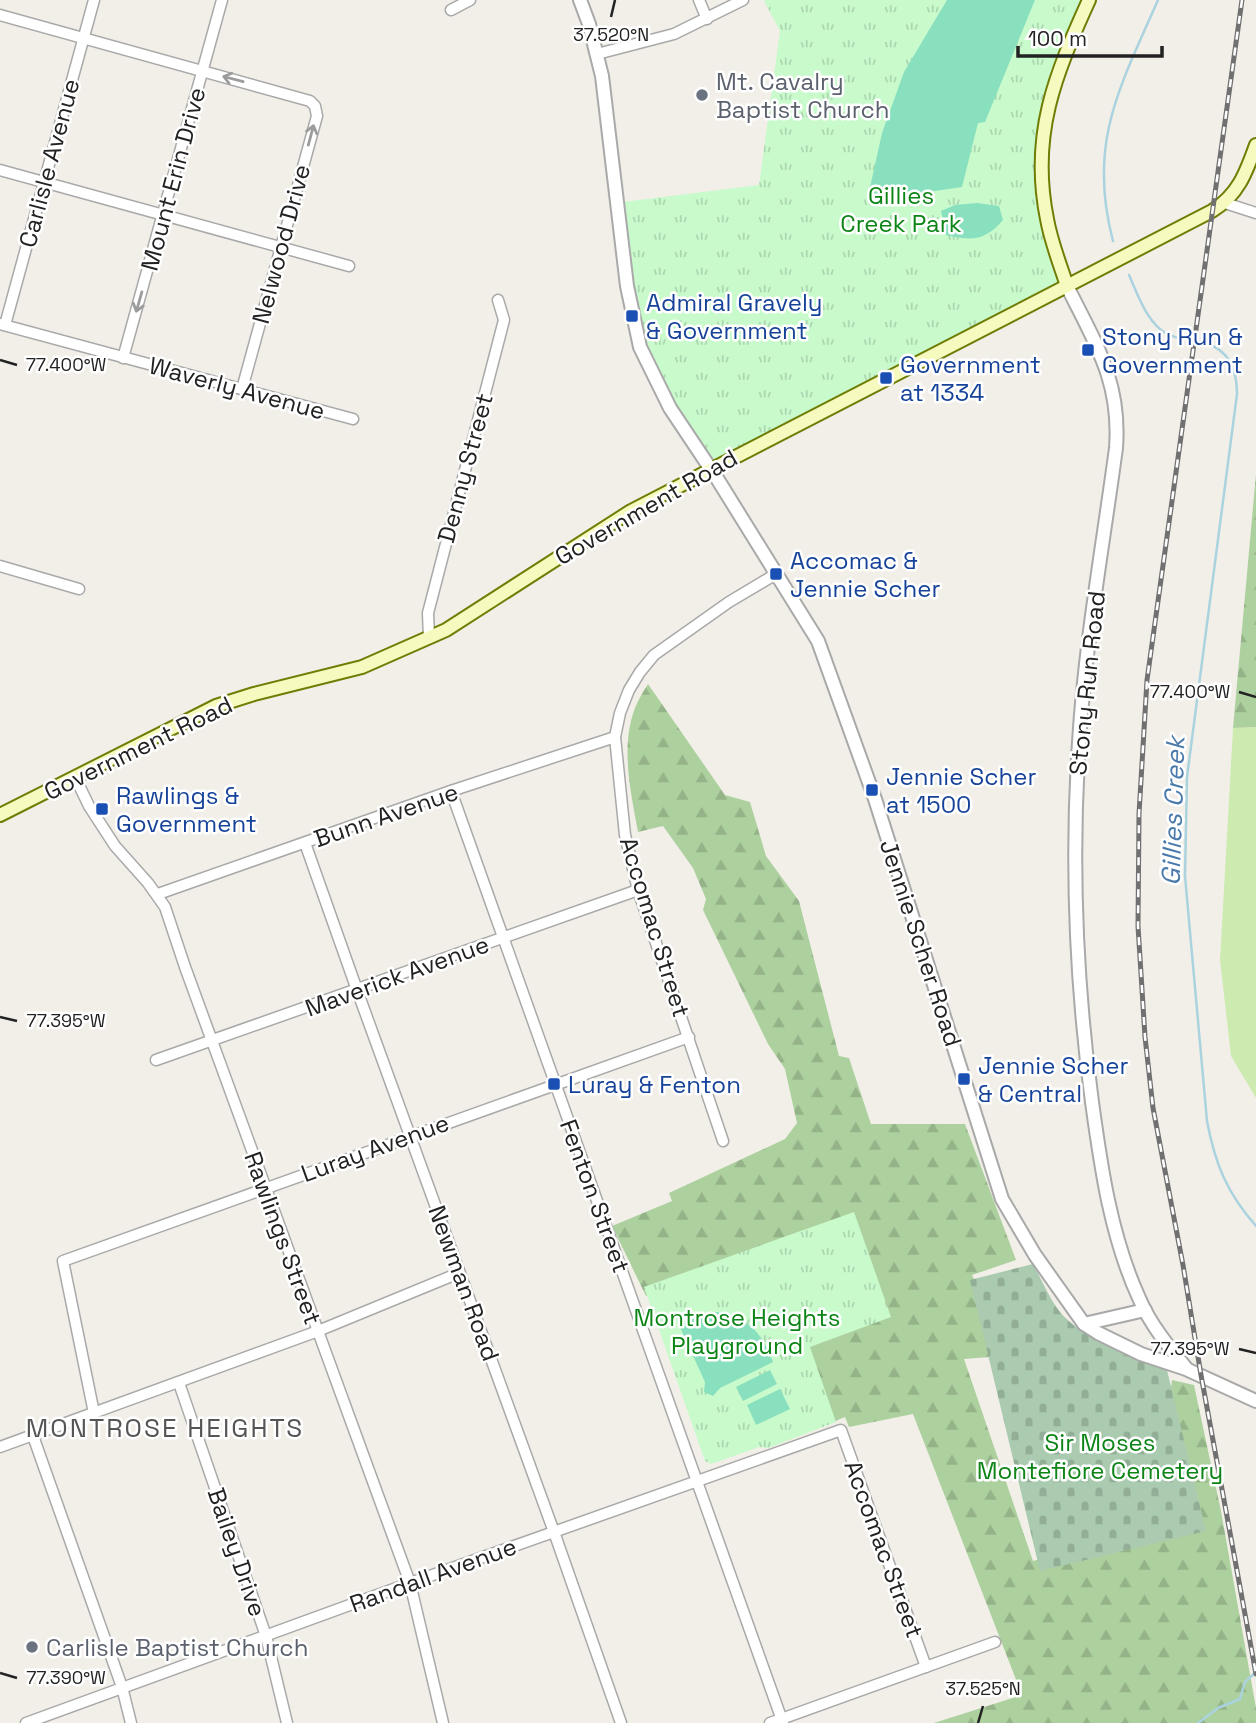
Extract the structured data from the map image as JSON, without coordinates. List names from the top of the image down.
{
  "streets": {
    "main road": ["Government Road", "Stony Run Road"],
    "street": [
      "Carlisle Avenue",
      "Mount Erin Drive",
      "Nelwood Drive",
      "Waverly Avenue",
      "Denny Street",
      "Bunn Avenue",
      "Accomac Street",
      "Jennie Scher Road",
      "Maverick Avenue",
      "Luray Avenue",
      "Fenton Street",
      "Rawlings Street",
      "Newman Road",
      "Bailey Drive",
      "Randall Avenue"
    ]
  },
  "crossings": [
    ["Carlisle Avenue", "Waverly Avenue"],
    ["Mount Erin Drive", "Nelwood Drive"],
    ["Mount Erin Drive", "Waverly Avenue"],
    ["Nelwood Drive", "Waverly Avenue"],
    ["Denny Street", "Government Road"],
    ["Government Road", "Stony Run Road"],
    ["Government Road", "Jennie Scher Road"],
    ["Government Road", "Rawlings Street"],
    ["Stony Run Road", "Jennie Scher Road"],
    ["Bunn Avenue", "Accomac Street"],
    ["Bunn Avenue", "Fenton Street"],
    ["Bunn Avenue", "Rawlings Street"],
    ["Bunn Avenue", "Newman Road"],
    ["Accomac Street", "Jennie Scher Road"],
    ["Accomac Street", "Maverick Avenue"],
    ["Accomac Street", "Luray Avenue"],
    ["Accomac Street", "Randall Avenue"],
    ["Maverick Avenue", "Fenton Street"],
    ["Maverick Avenue", "Rawlings Street"],
    ["Maverick Avenue", "Newman Road"],
    ["Luray Avenue", "Fenton Street"],
    ["Luray Avenue", "Rawlings Street"],
    ["Luray Avenue", "Newman Road"],
    ["Fenton Street", "Randall Avenue"],
    ["Rawlings Street", "Randall Avenue"],
    ["Newman Road", "Randall Avenue"],
    ["Bailey Drive", "Randall Avenue"]
  ],
  "one_way": ["Mount Erin Drive"],
  "districts": ["MONTROSE HEIGHTS"],
  "water": ["Gillies Creek"],
  "parks": ["Gillies Creek Park", "Montrose Heights Playground", "Sir Moses Montefiore Cemetery"],
  "places": {
    "other": ["Mt. Cavalry Baptist Church", "Carlisle Baptist Church"],
    "transit": [
      "Admiral Gravely & Government",
      "Stony Run & Government",
      "Government at 1334",
      "Accomac & Jennie Scher",
      "Jennie Scher at 1500",
      "Rawlings & Government",
      "Jennie Scher & Central",
      "Luray & Fenton"
    ]
  },
  "scale_bar": "100 m",
  "coordinates": [
    "37.520°N",
    "77.400°W",
    "77.395°W",
    "77.390°W",
    "37.525°N"
  ]
}
